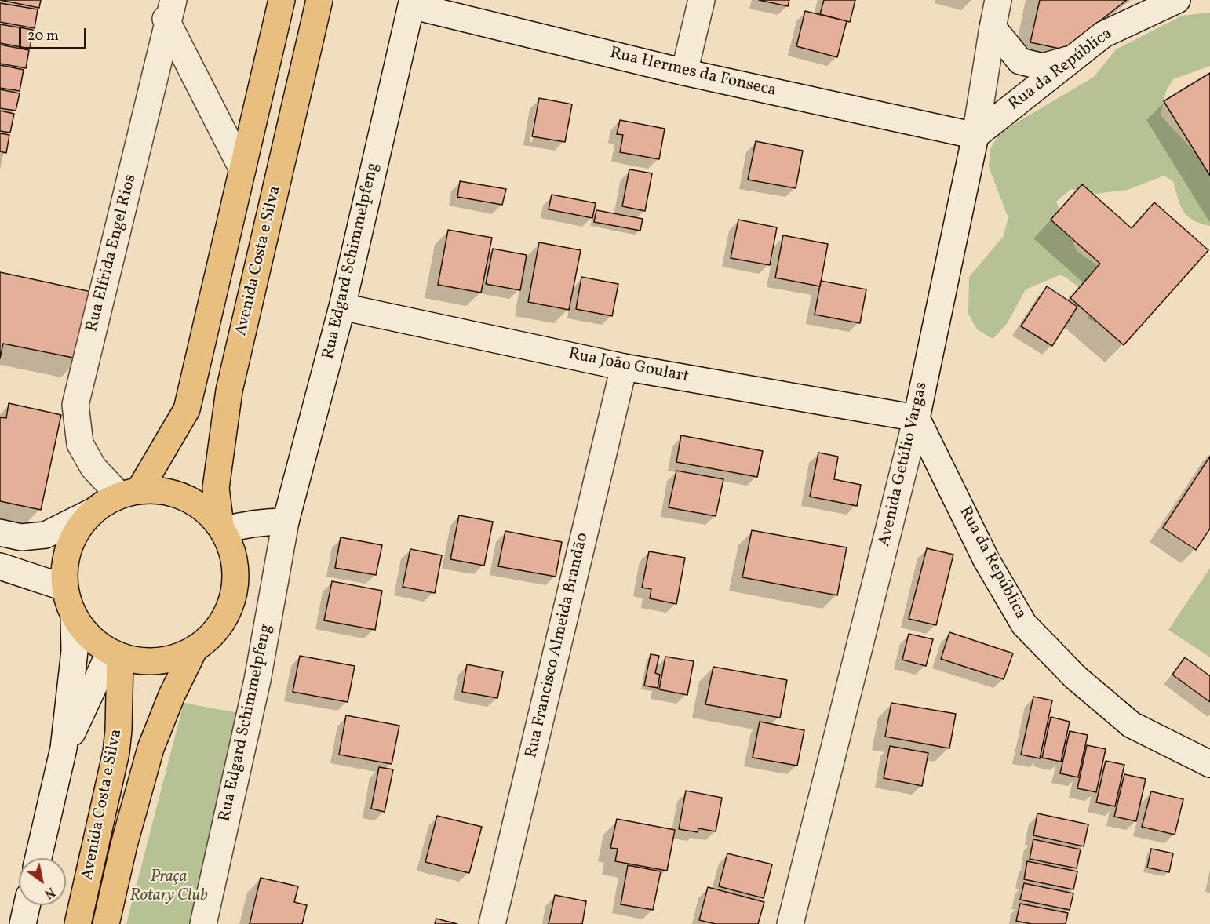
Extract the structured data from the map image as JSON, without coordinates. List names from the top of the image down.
{
  "streets": {
    "main road": ["Avenida Costa e Silva"],
    "street": [
      "Rua da República",
      "Rua Hermes da Fonseca",
      "Rua Elfrida Engel Rios",
      "Rua Edgard Schimmelpfeng",
      "Rua João Goulart",
      "Avenida Getúlio Vargas",
      "Rua Francisco Almeida Brandão"
    ]
  },
  "crossings": [
    ["Rua da República", "Rua Hermes da Fonseca"],
    ["Rua da República", "Rua João Goulart"],
    ["Rua da República", "Avenida Getúlio Vargas"],
    ["Rua Hermes da Fonseca", "Rua Edgard Schimmelpfeng"],
    ["Rua Hermes da Fonseca", "Avenida Getúlio Vargas"],
    ["Rua Elfrida Engel Rios", "Avenida Costa e Silva"],
    ["Rua Edgard Schimmelpfeng", "Rua João Goulart"],
    ["Rua João Goulart", "Avenida Getúlio Vargas"],
    ["Rua João Goulart", "Rua Francisco Almeida Brandão"]
  ],
  "parks": ["Praça Rotary Club"],
  "scale_bar": "20 m",
  "north": "bottom right"
}
